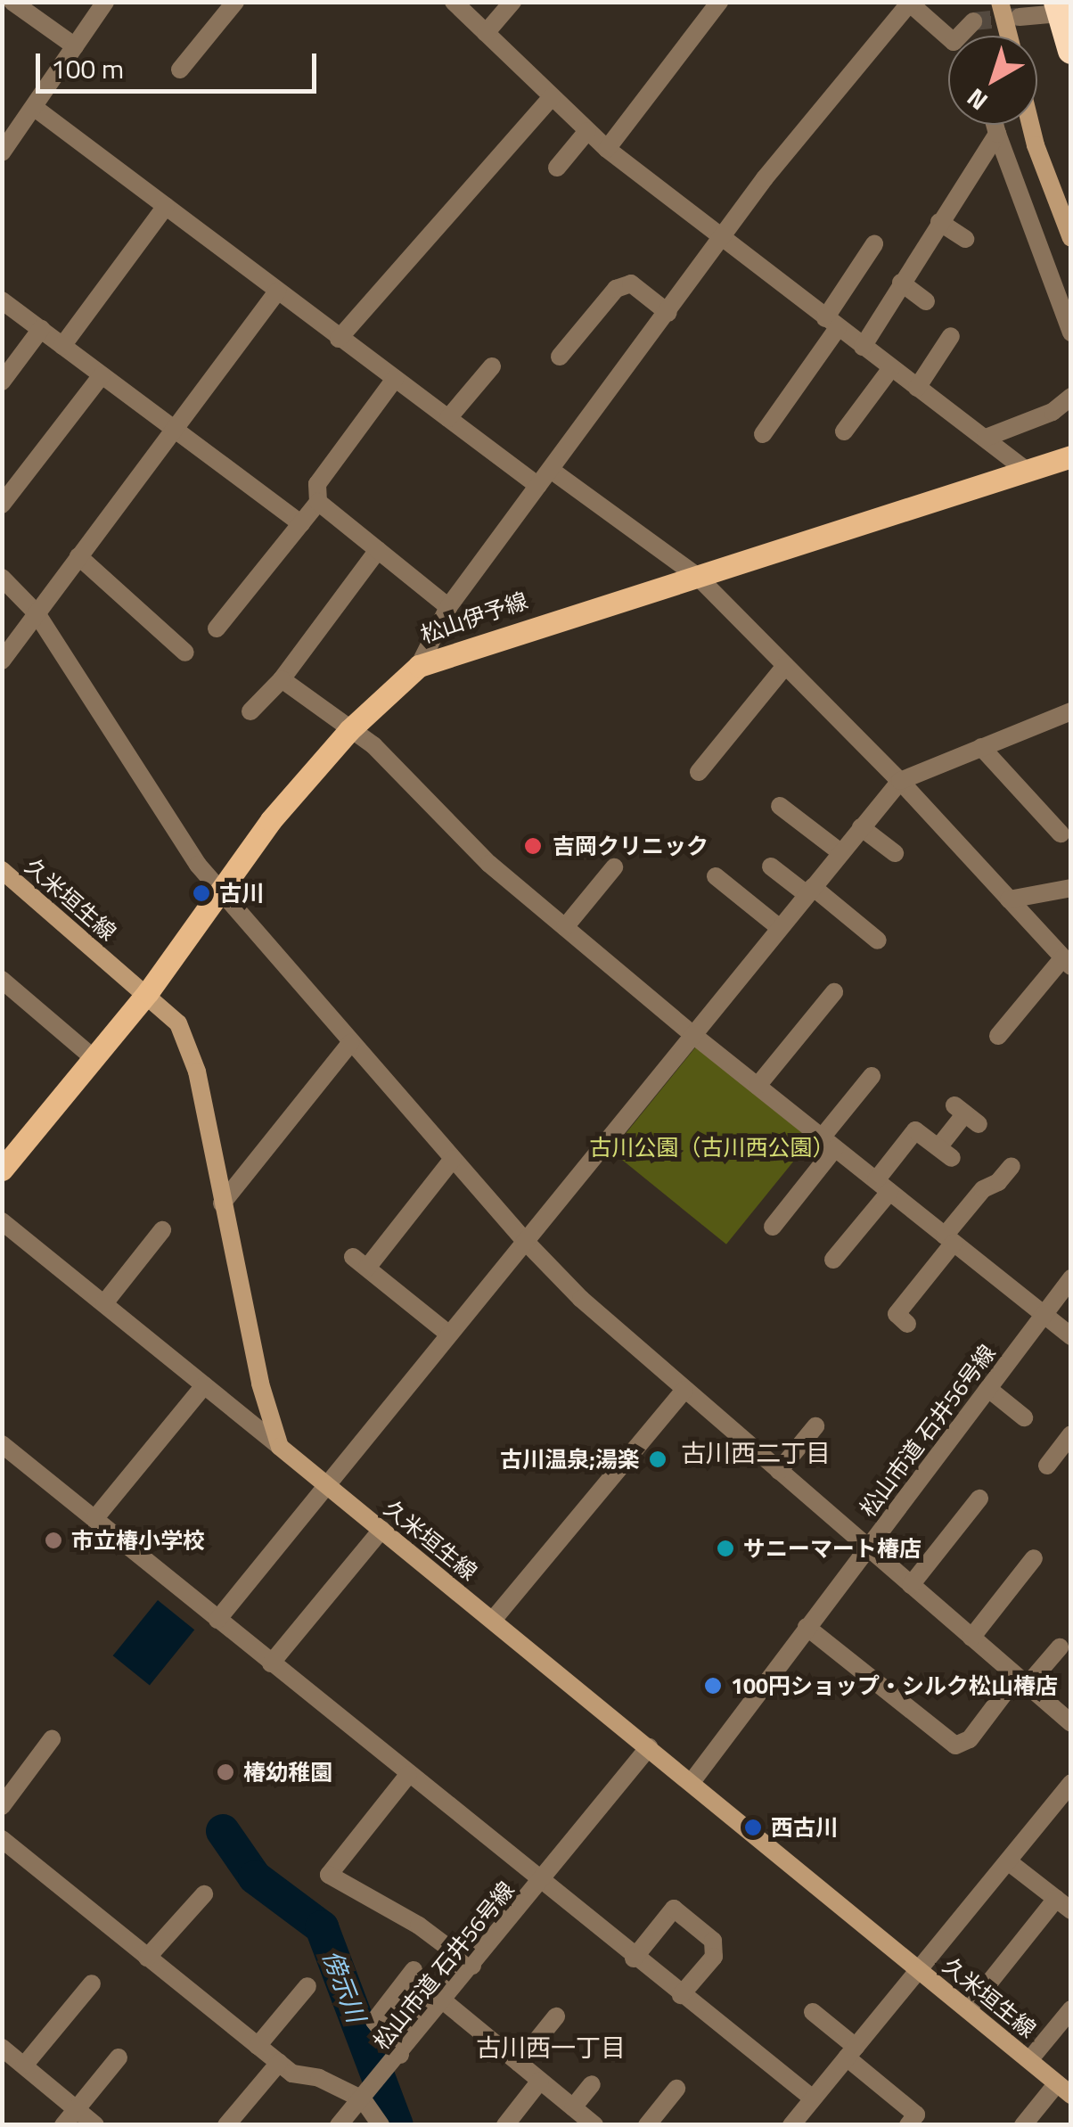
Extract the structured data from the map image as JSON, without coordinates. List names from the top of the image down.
{
  "streets": {
    "main road": ["松山伊予線", "久米垣生線"],
    "street": ["松山市道 石井56号線"]
  },
  "crossings": [
    ["松山伊予線", "久米垣生線"],
    ["久米垣生線", "松山市道 石井56号線"]
  ],
  "districts": ["古川西二丁目", "古川西一丁目"],
  "water": ["傍示川"],
  "parks": ["古川公園（古川西公園）"],
  "places": [
    "吉岡クリニック",
    "古川",
    "古川温泉;湯楽",
    "市立椿小学校",
    "サニーマート椿店",
    "100円ショップ・シルク松山椿店",
    "椿幼稚園",
    "西古川"
  ],
  "scale_bar": "100 m",
  "north": "bottom left"
}
